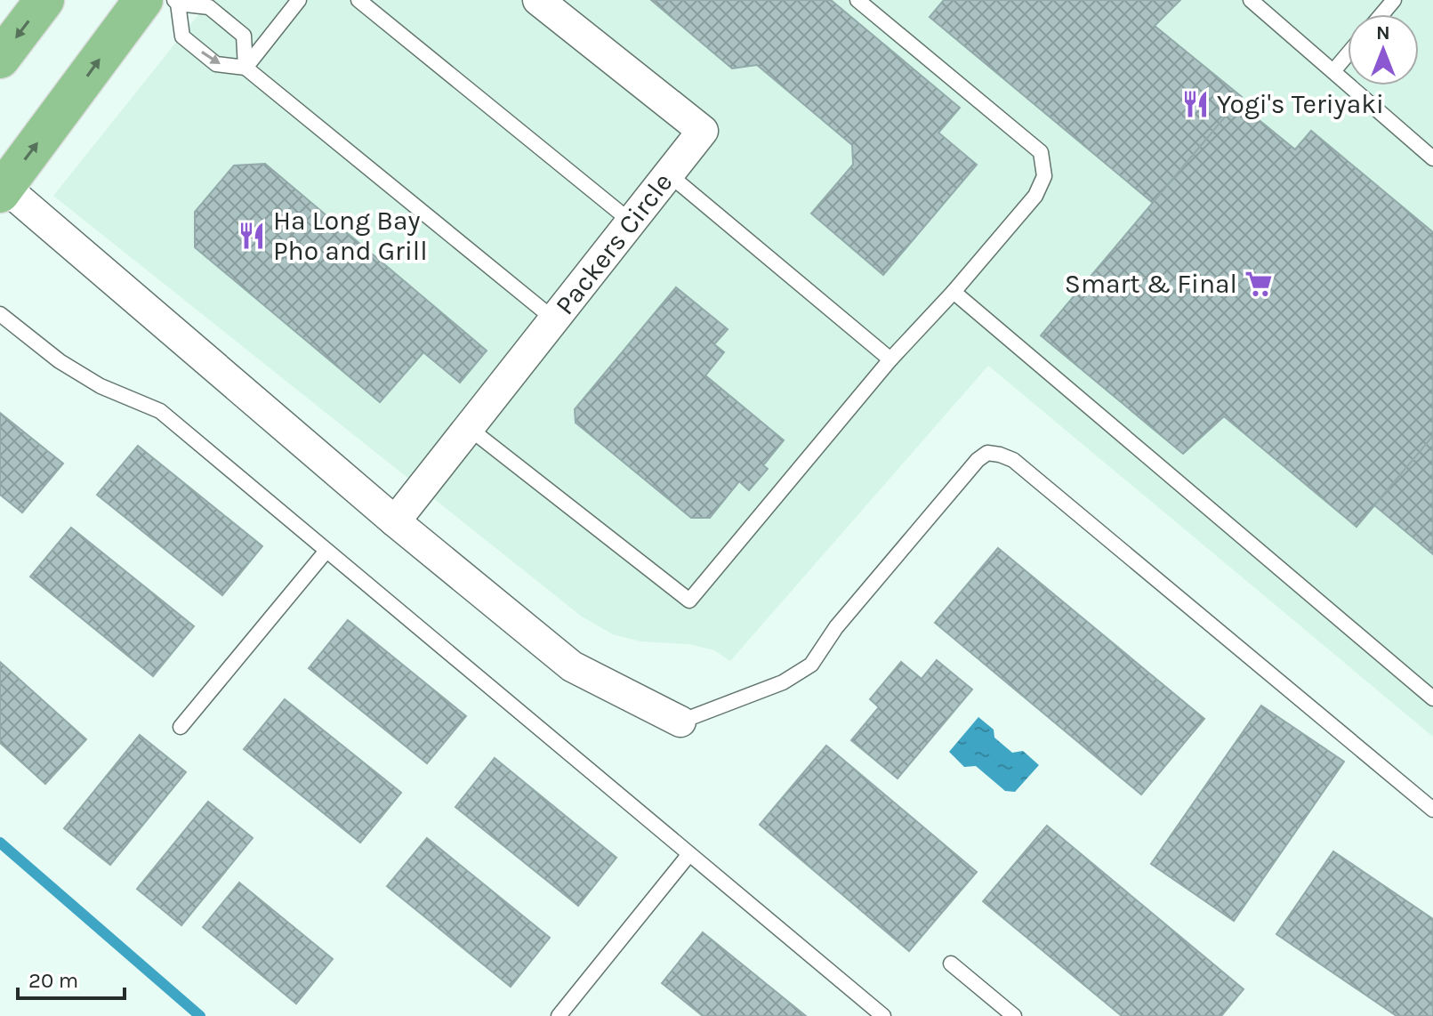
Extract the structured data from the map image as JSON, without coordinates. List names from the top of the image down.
{
  "streets": {
    "street": ["Packers Circle"]
  },
  "places": {
    "restaurant": ["Yogi's Teriyaki", "Ha Long Bay Pho and Grill"],
    "supermarket": ["Smart & Final"]
  },
  "scale_bar": "20 m",
  "north": "top"
}
